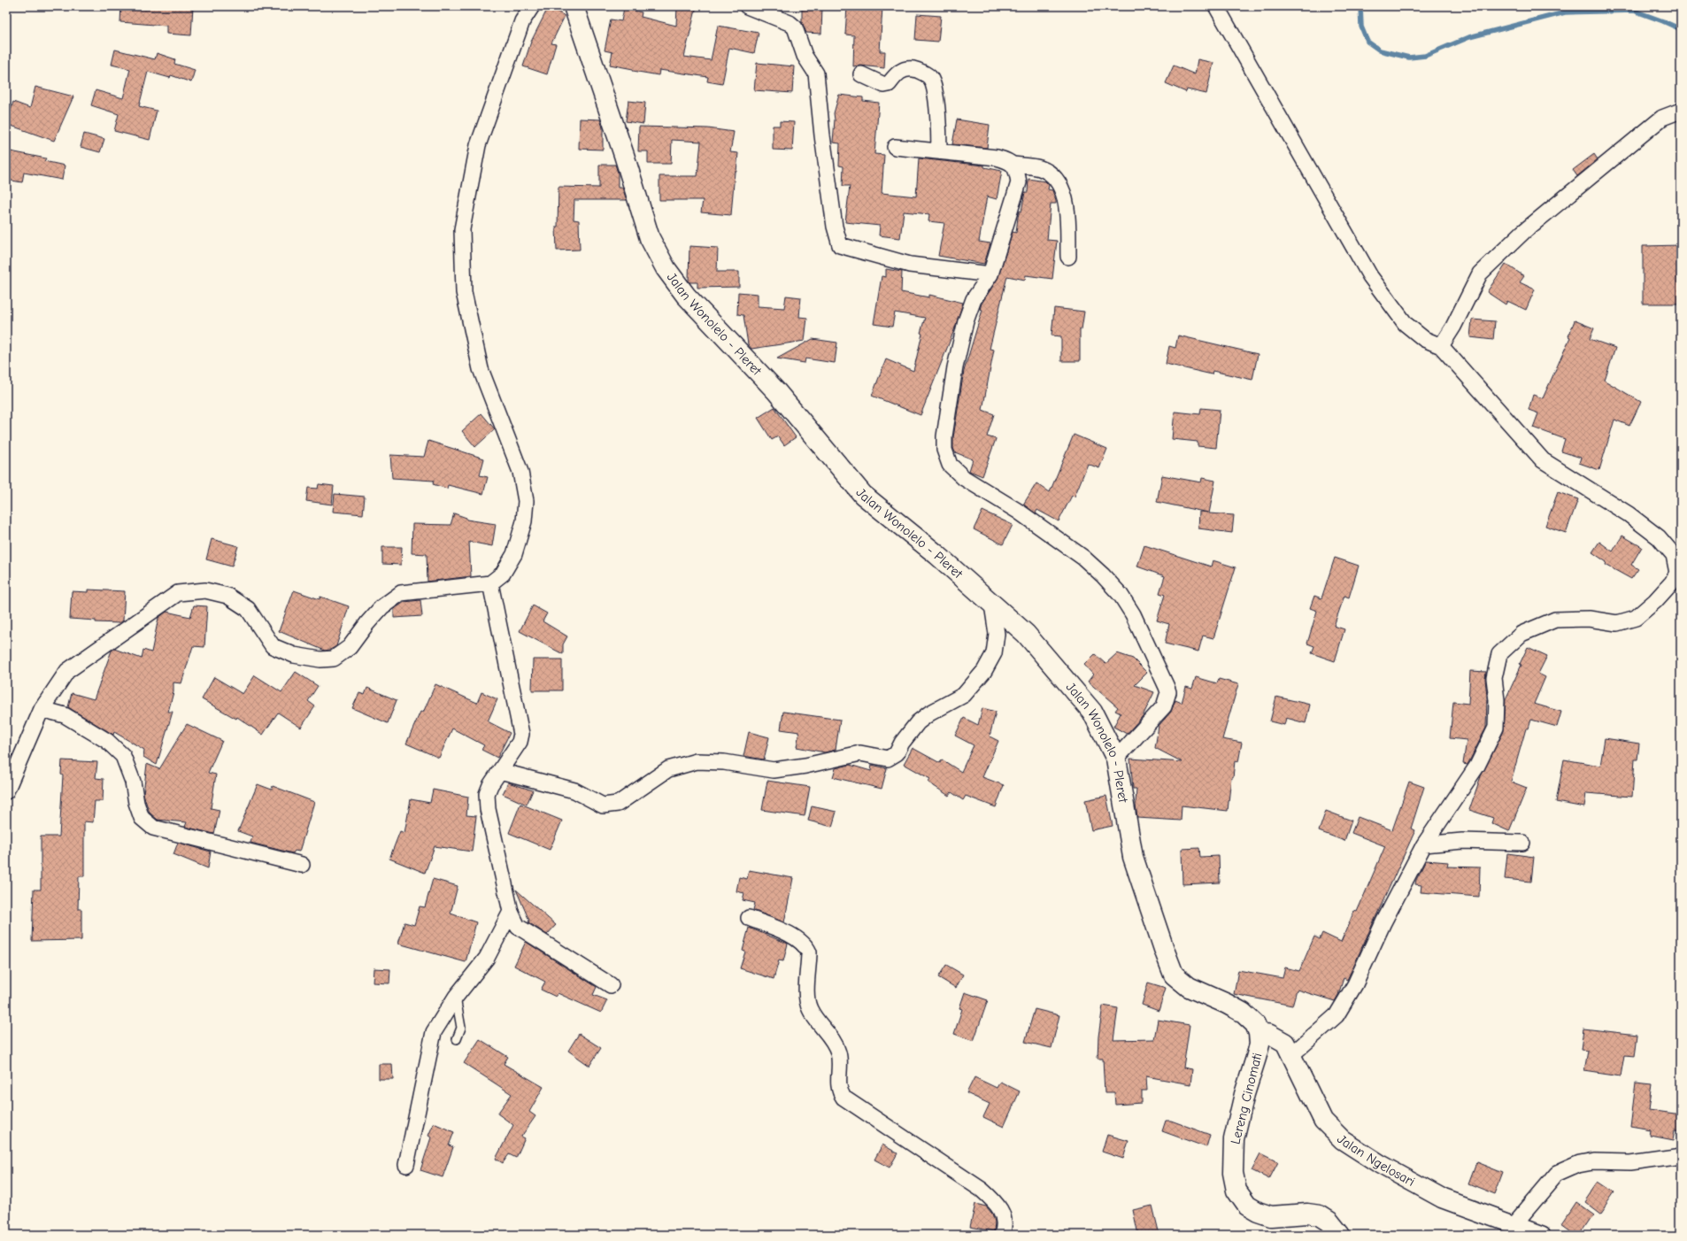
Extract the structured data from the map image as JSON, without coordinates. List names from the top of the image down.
{
  "streets": {
    "main road": ["Jalan Wonolelo - Pleret", "Lereng Cinomati"],
    "street": ["Jalan Ngelosari"]
  },
  "crossings": [
    ["Jalan Wonolelo - Pleret", "Lereng Cinomati"],
    ["Jalan Wonolelo - Pleret", "Jalan Ngelosari"],
    ["Lereng Cinomati", "Jalan Ngelosari"]
  ]
}
